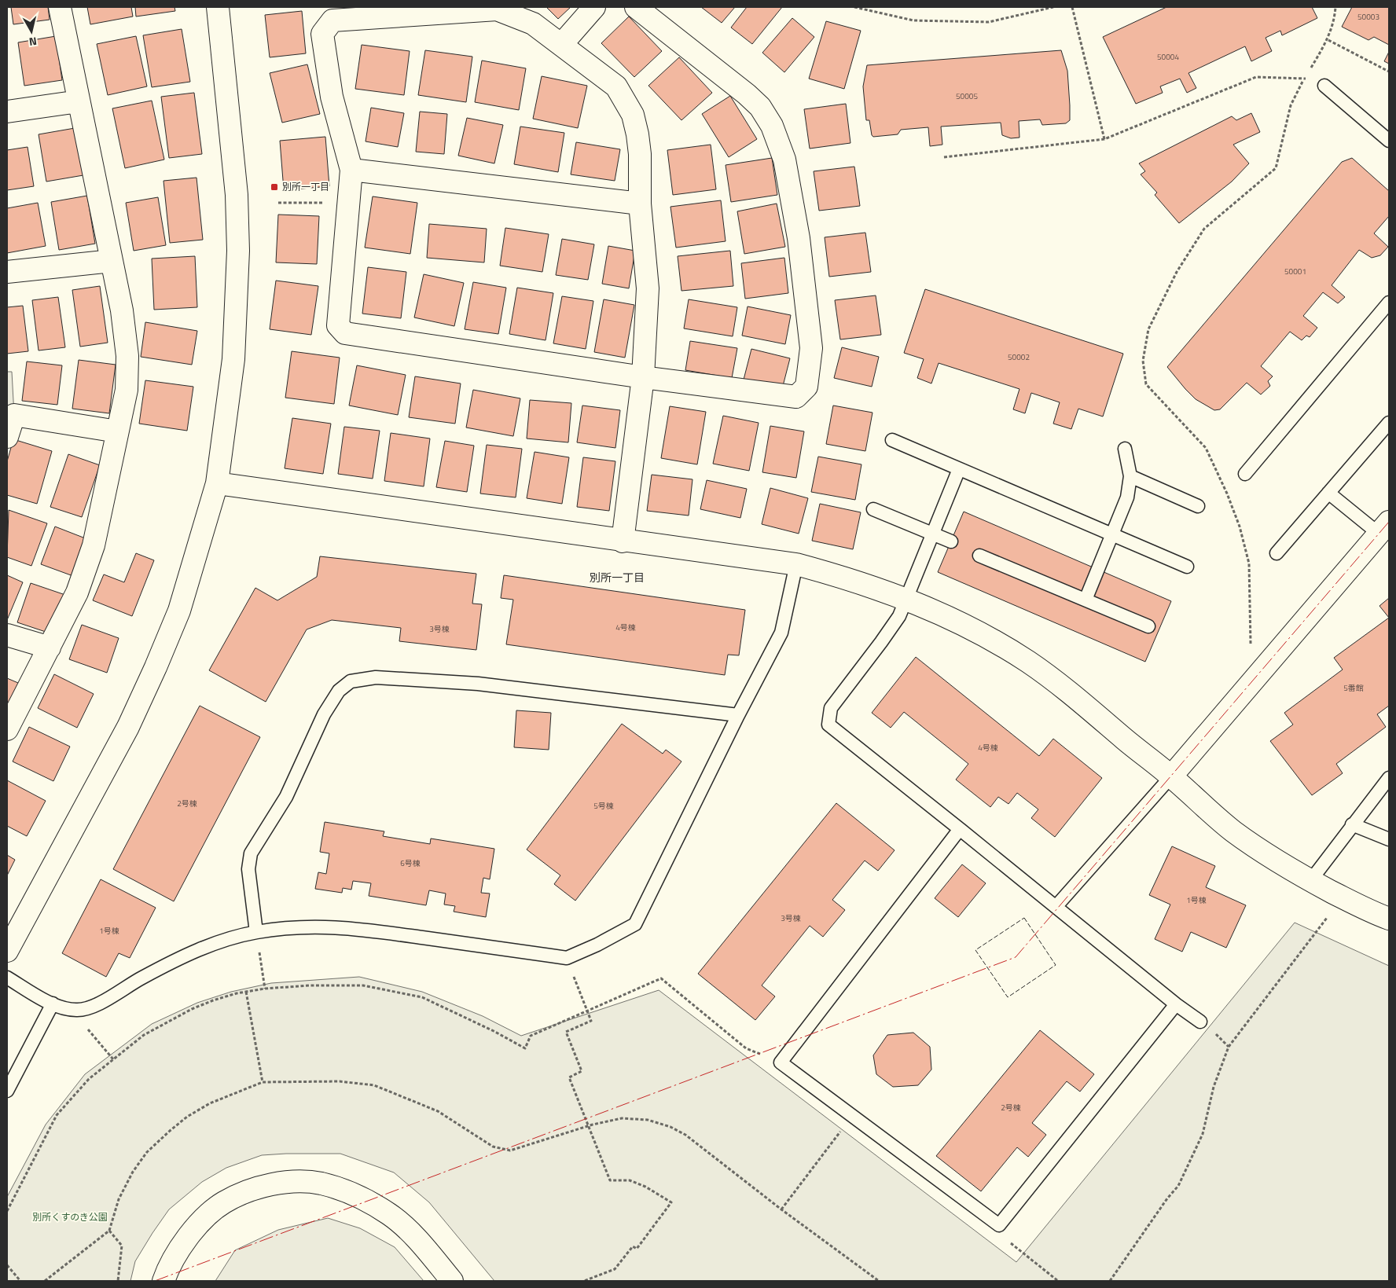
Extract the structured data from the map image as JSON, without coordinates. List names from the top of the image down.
{
  "districts": ["別所一丁目"],
  "parks": ["別所くすのき公園"],
  "places": {
    "transit": ["別所一丁目"]
  },
  "house_numbers": [
    "50003",
    "50004",
    "50005",
    "50001",
    "50002",
    "4号棟",
    "3号棟",
    "5番館",
    "4号棟",
    "2号棟",
    "5号棟",
    "6号棟",
    "1号棟",
    "3号棟",
    "1号棟",
    "2号棟"
  ],
  "north": "bottom"
}
